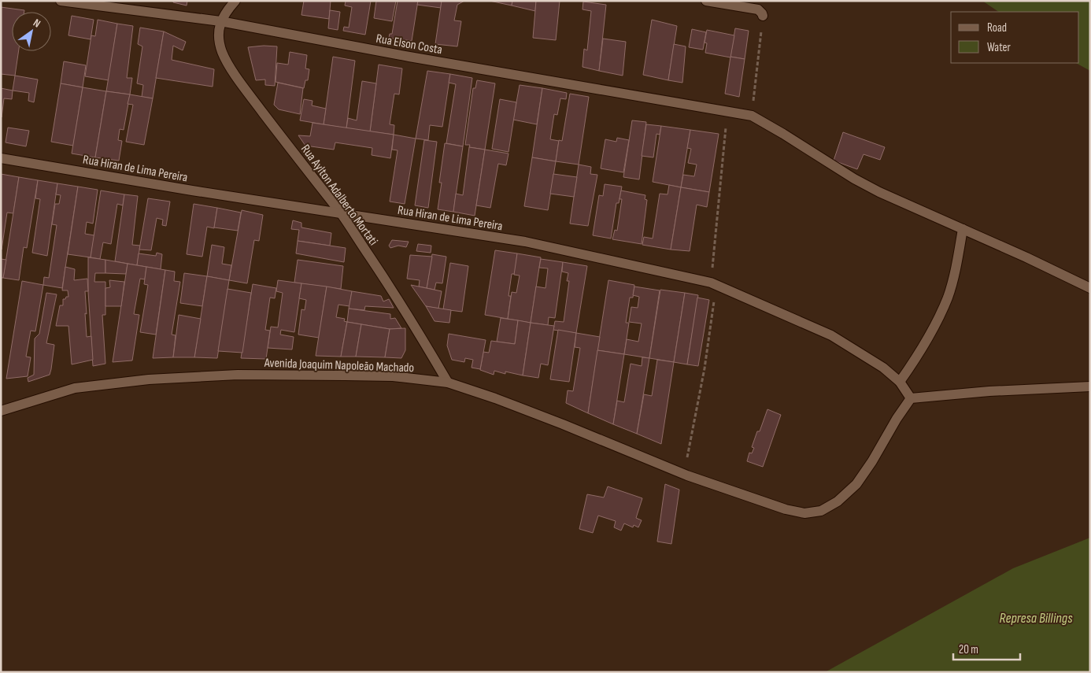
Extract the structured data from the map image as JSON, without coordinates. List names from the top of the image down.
{
  "streets": {
    "street": [
      "Rua Elson Costa",
      "Rua Hiran de Lima Pereira",
      "Rua Aylton Adalberto Mortati",
      "Avenida Joaquim Napoleão Machado"
    ]
  },
  "crossings": [
    ["Rua Elson Costa", "Rua Aylton Adalberto Mortati"],
    ["Rua Hiran de Lima Pereira", "Rua Aylton Adalberto Mortati"],
    ["Rua Hiran de Lima Pereira", "Avenida Joaquim Napoleão Machado"],
    ["Rua Aylton Adalberto Mortati", "Avenida Joaquim Napoleão Machado"]
  ],
  "water": ["Represa Billings"],
  "legend": ["Road", "Water"],
  "scale_bar": "20 m",
  "north": "top right"
}
